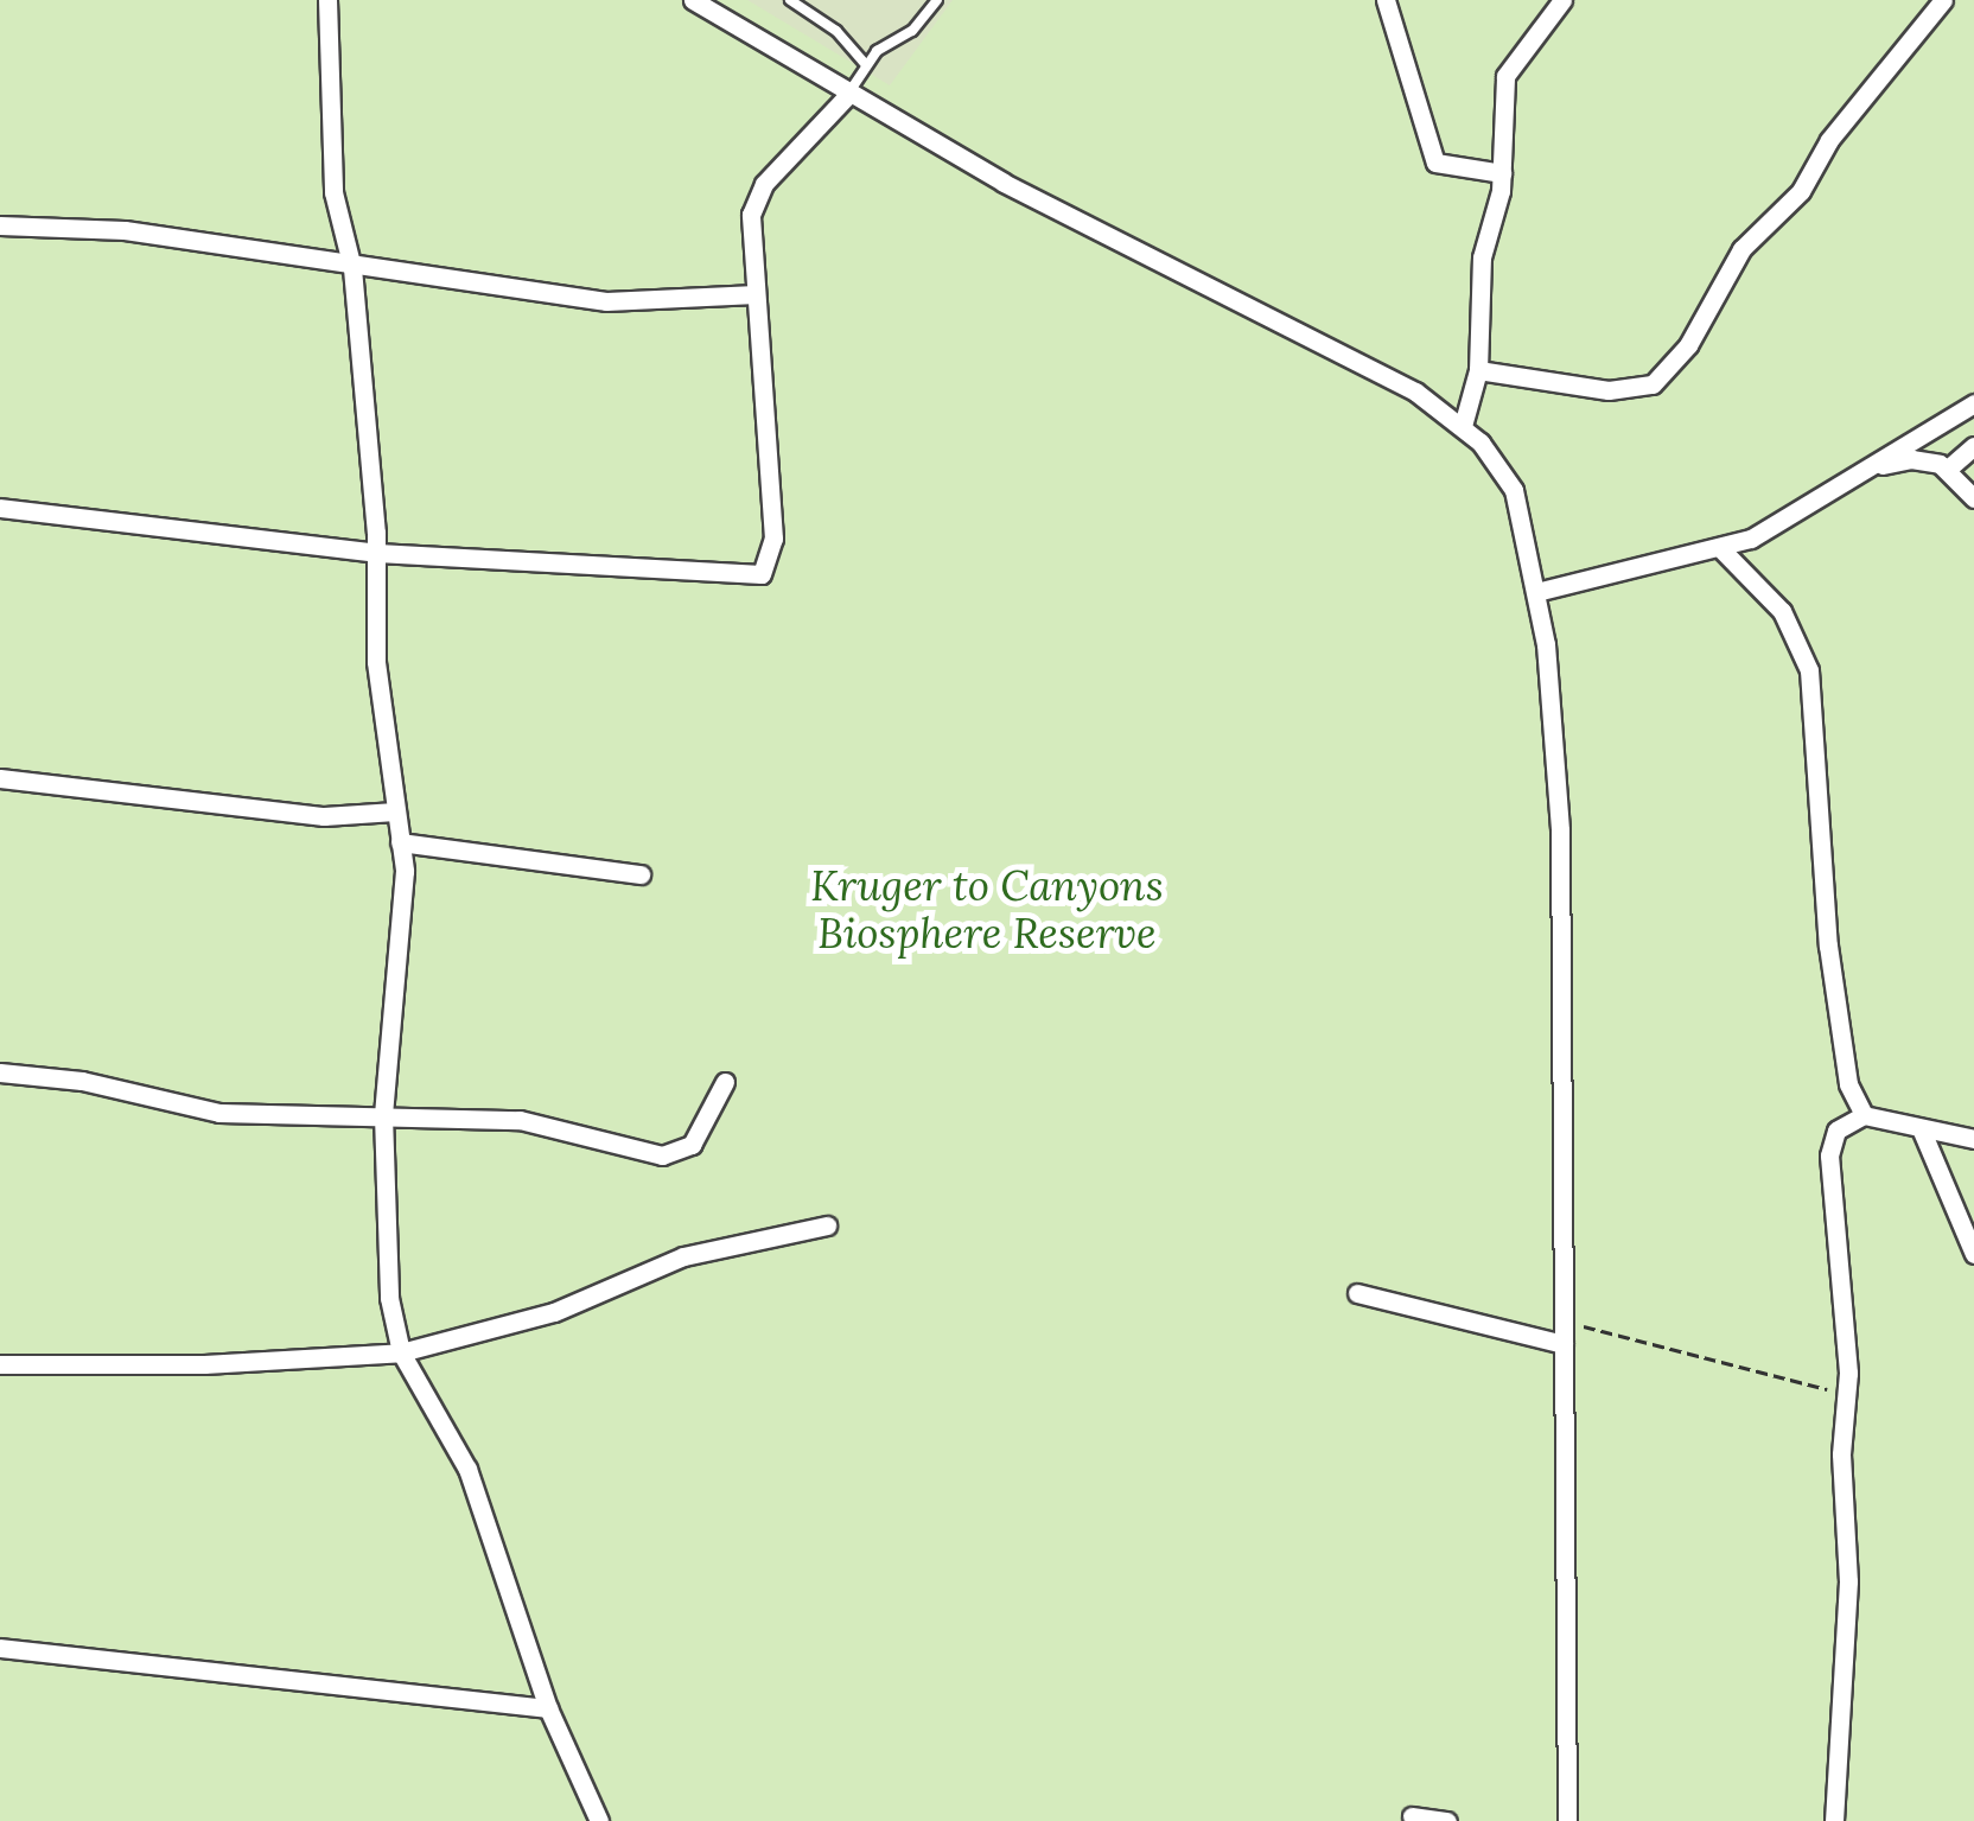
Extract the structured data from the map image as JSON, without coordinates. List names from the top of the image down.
{
  "parks": ["Kruger to Canyons Biosphere Reserve"]
}
